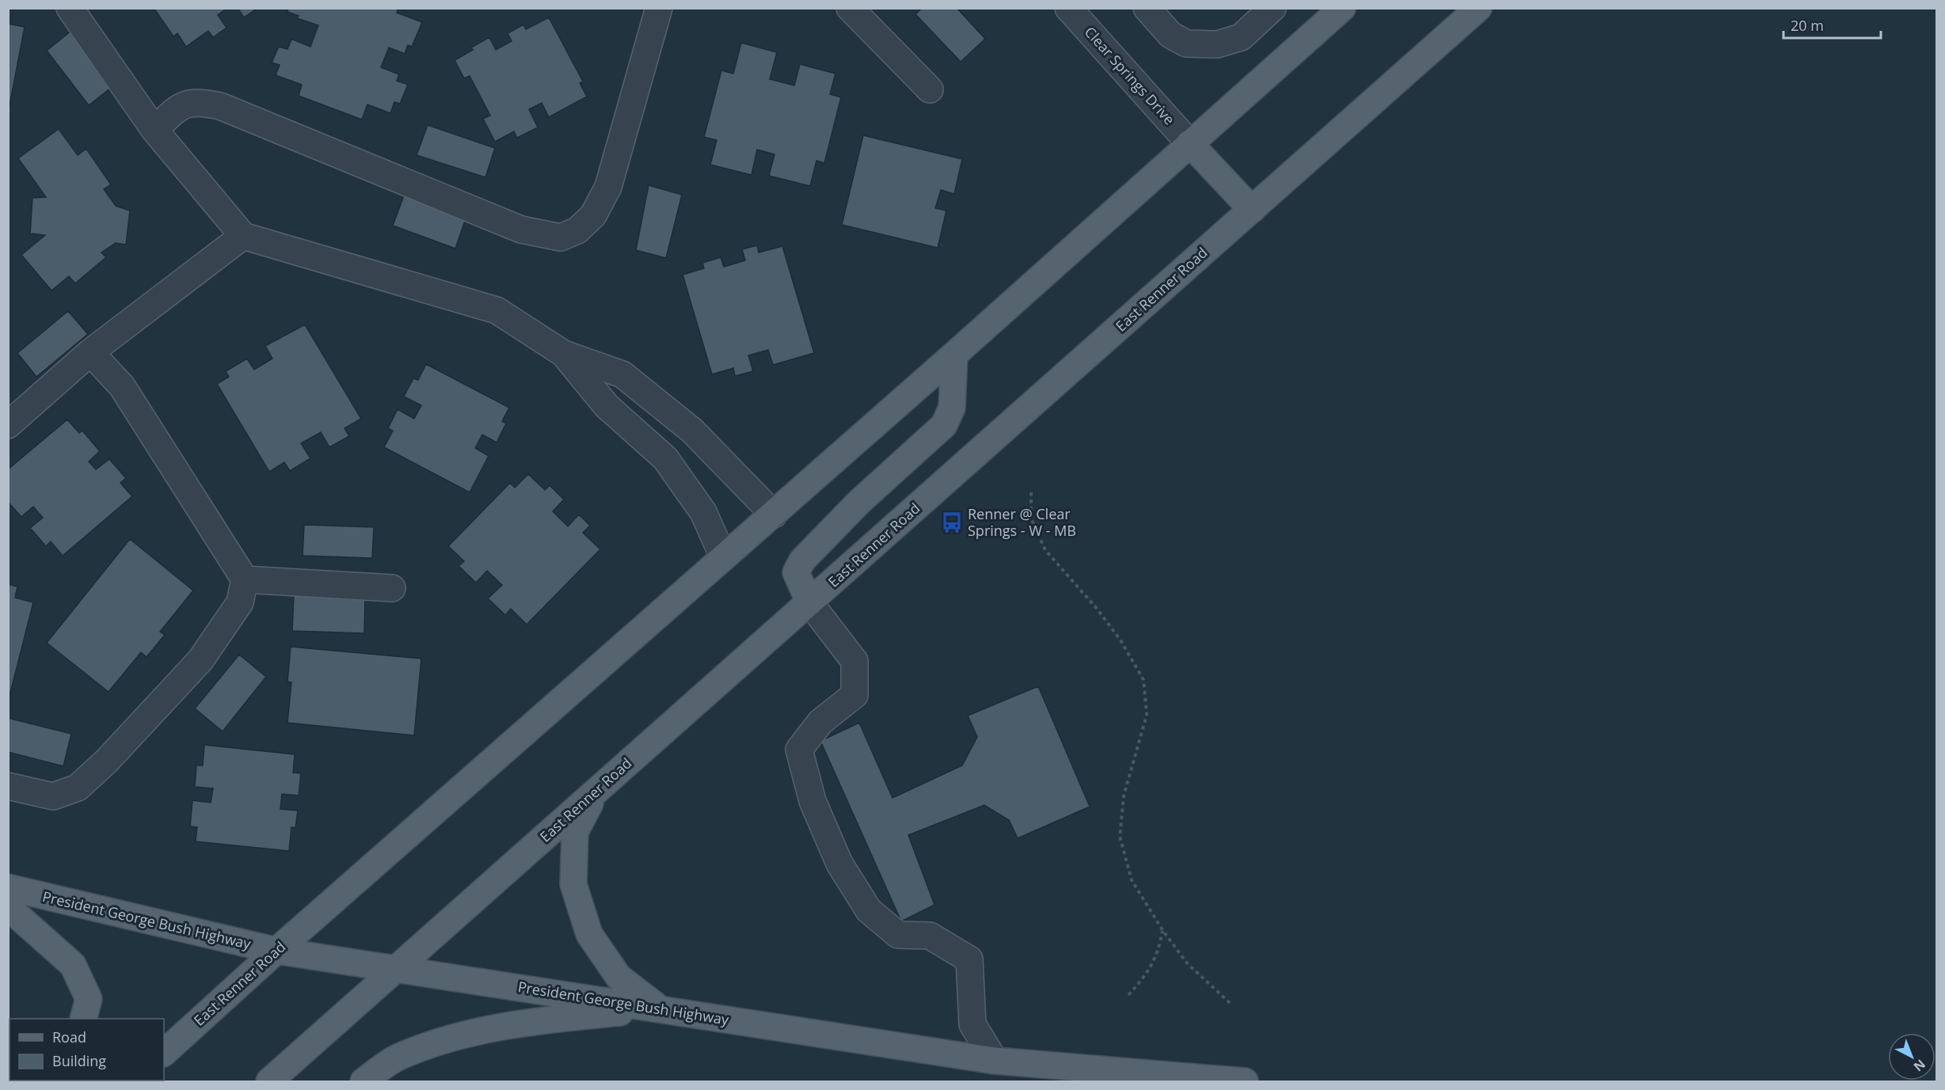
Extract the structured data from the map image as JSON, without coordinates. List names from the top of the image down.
{
  "streets": {
    "main road": ["East Renner Road", "President George Bush Highway"],
    "street": ["Clear Springs Drive"]
  },
  "crossings": [
    ["Clear Springs Drive", "East Renner Road"],
    ["East Renner Road", "President George Bush Highway"]
  ],
  "places": {
    "bus stop": ["Renner @ Clear Springs - W - MB"]
  },
  "legend": ["Road", "Building"],
  "scale_bar": "20 m",
  "north": "bottom right"
}
